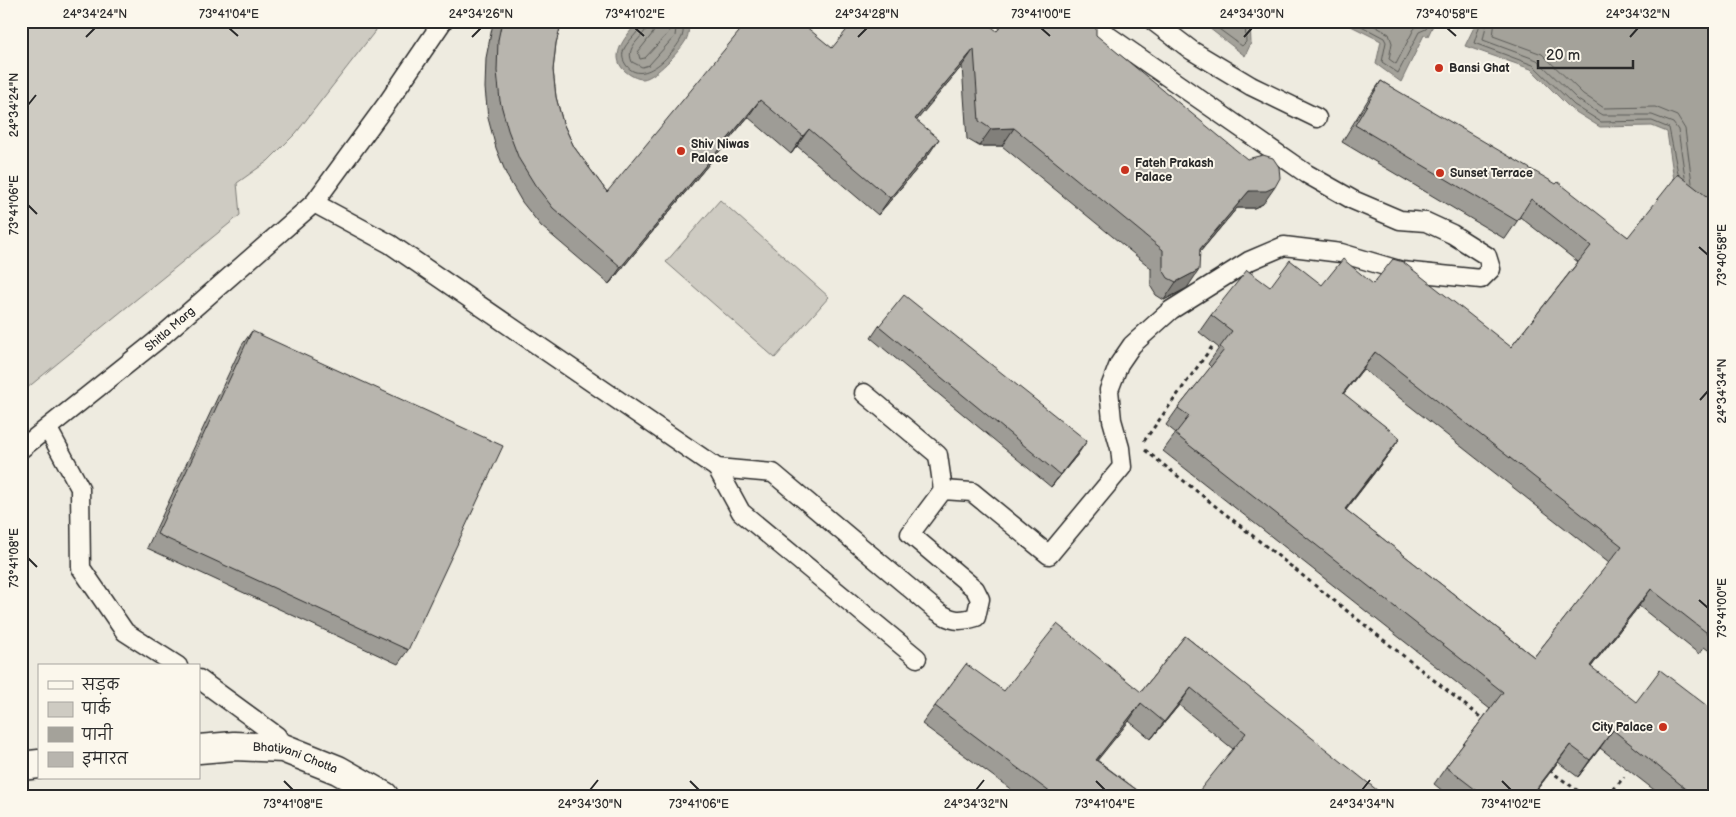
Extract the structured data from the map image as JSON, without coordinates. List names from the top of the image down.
{
  "streets": {
    "main road": ["Bhatiyani Chotta"],
    "lane": ["Shitla Marg"]
  },
  "places": [
    "Bansi Ghat",
    "Shiv Niwas Palace",
    "Fateh Prakash Palace",
    "Sunset Terrace",
    "City Palace"
  ],
  "legend": [
    "सड़क",
    "पार्क",
    "पानी",
    "इमारत"
  ],
  "scale_bar": "20 m",
  "coordinates": [
    "24°34'24\"N",
    "73°41'04\"E",
    "24°34'26\"N",
    "73°41'02\"E",
    "24°34'28\"N",
    "73°41'00\"E",
    "24°34'30\"N",
    "73°40'58\"E",
    "24°34'32\"N",
    "73°41'06\"E",
    "24°34'34\"N",
    "73°41'08\"E"
  ]
}
